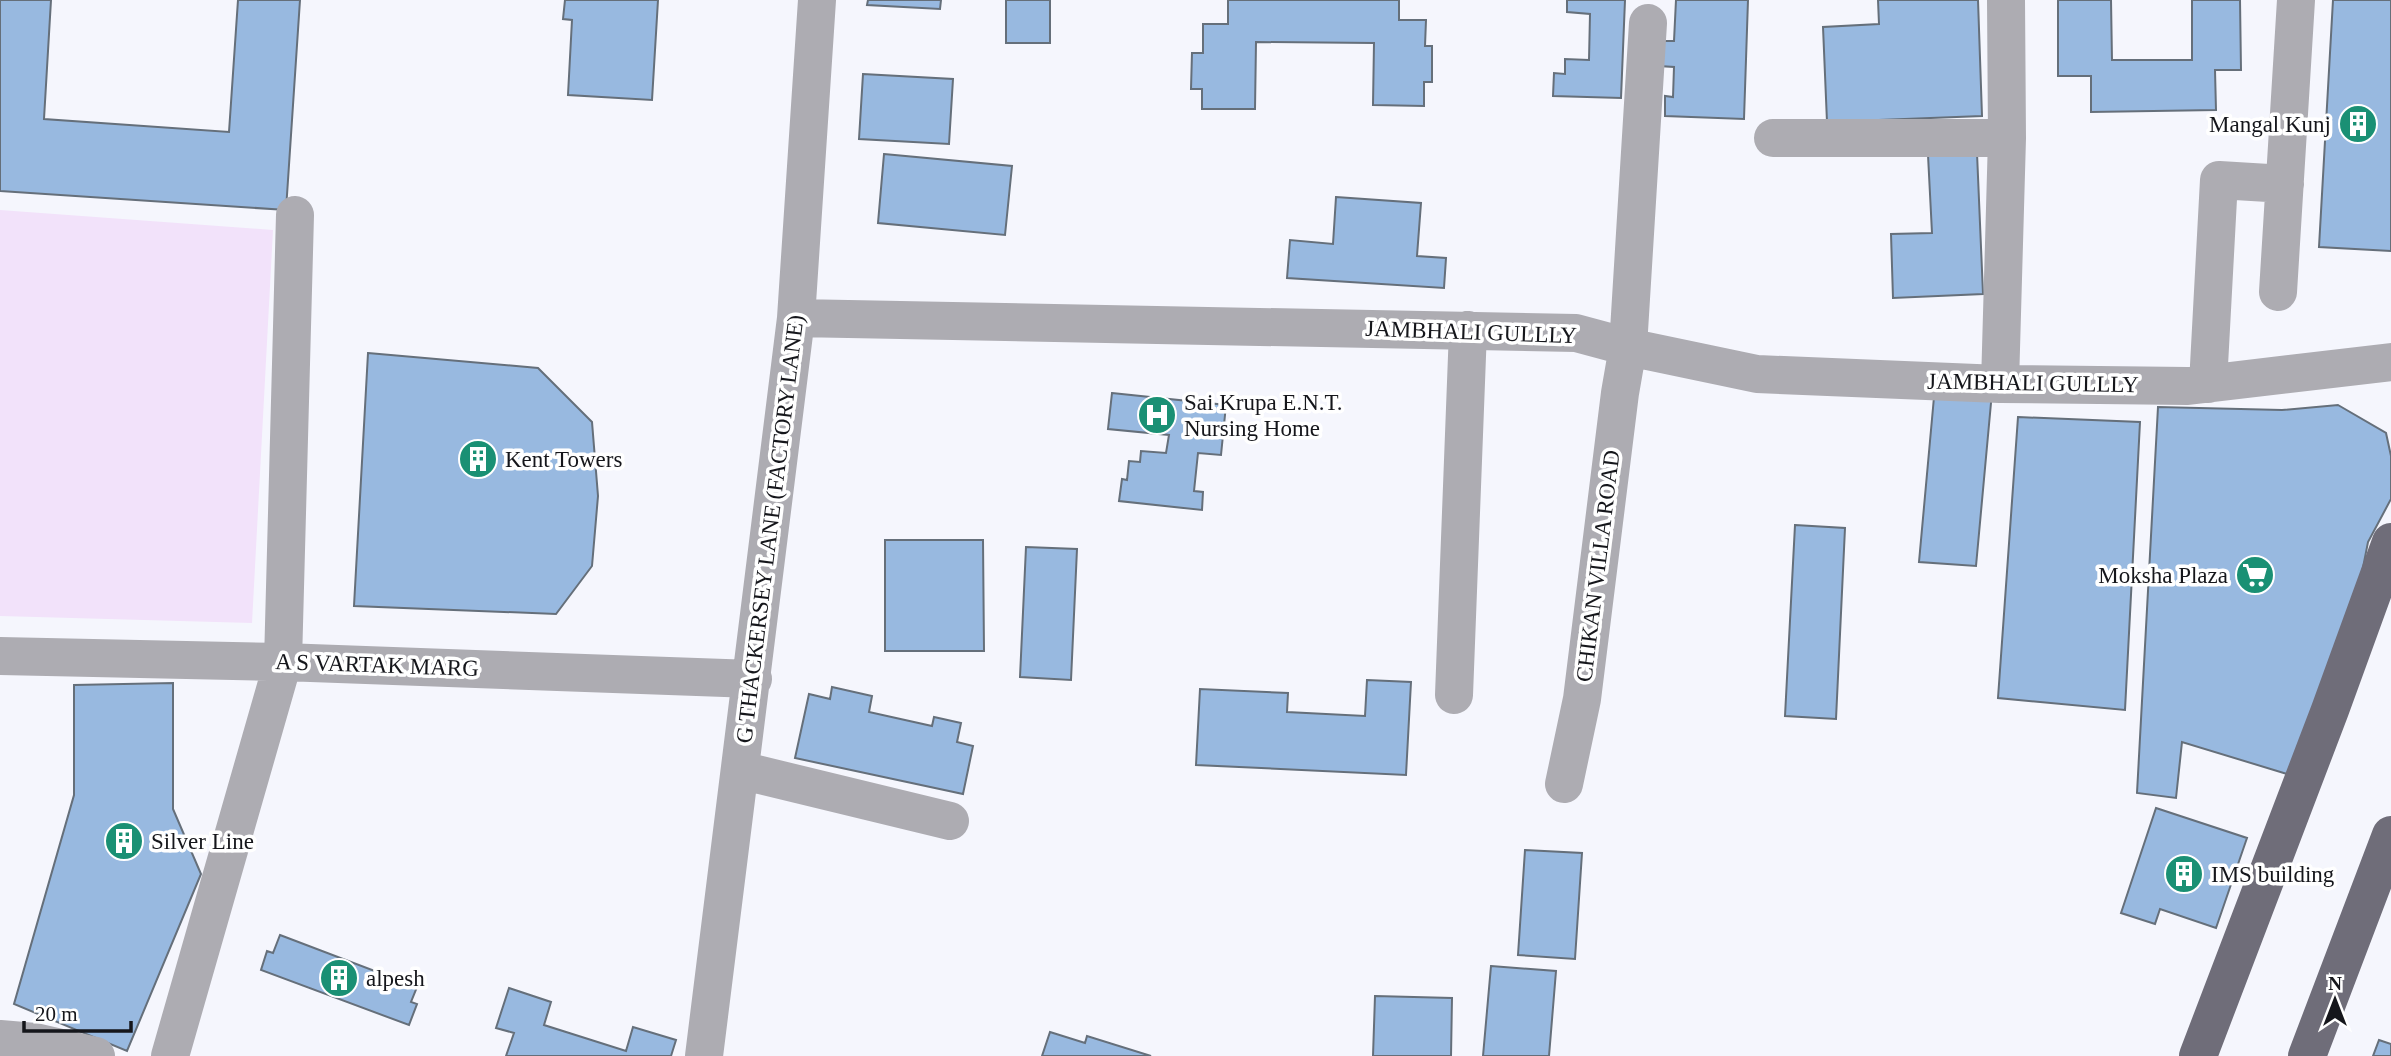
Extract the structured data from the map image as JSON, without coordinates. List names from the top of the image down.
{
  "streets": {
    "street": [
      "JAMBHALI GULLLY",
      "G THACKERSEY LANE (FACTORY LANE)",
      "CHIKAN VILLA ROAD",
      "A S VARTAK MARG"
    ]
  },
  "crossings": [
    ["JAMBHALI GULLLY", "G THACKERSEY LANE (FACTORY LANE)"],
    ["JAMBHALI GULLLY", "CHIKAN VILLA ROAD"],
    ["G THACKERSEY LANE (FACTORY LANE)", "A S VARTAK MARG"]
  ],
  "places": {
    "building": [
      "Mangal Kunj",
      "Kent Towers",
      "Silver Line",
      "IMS building",
      "alpesh"
    ],
    "hospital": ["Sai Krupa E.N.T. Nursing Home"],
    "supermarket": ["Moksha Plaza"]
  },
  "scale_bar": "20 m",
  "north": "top"
}
